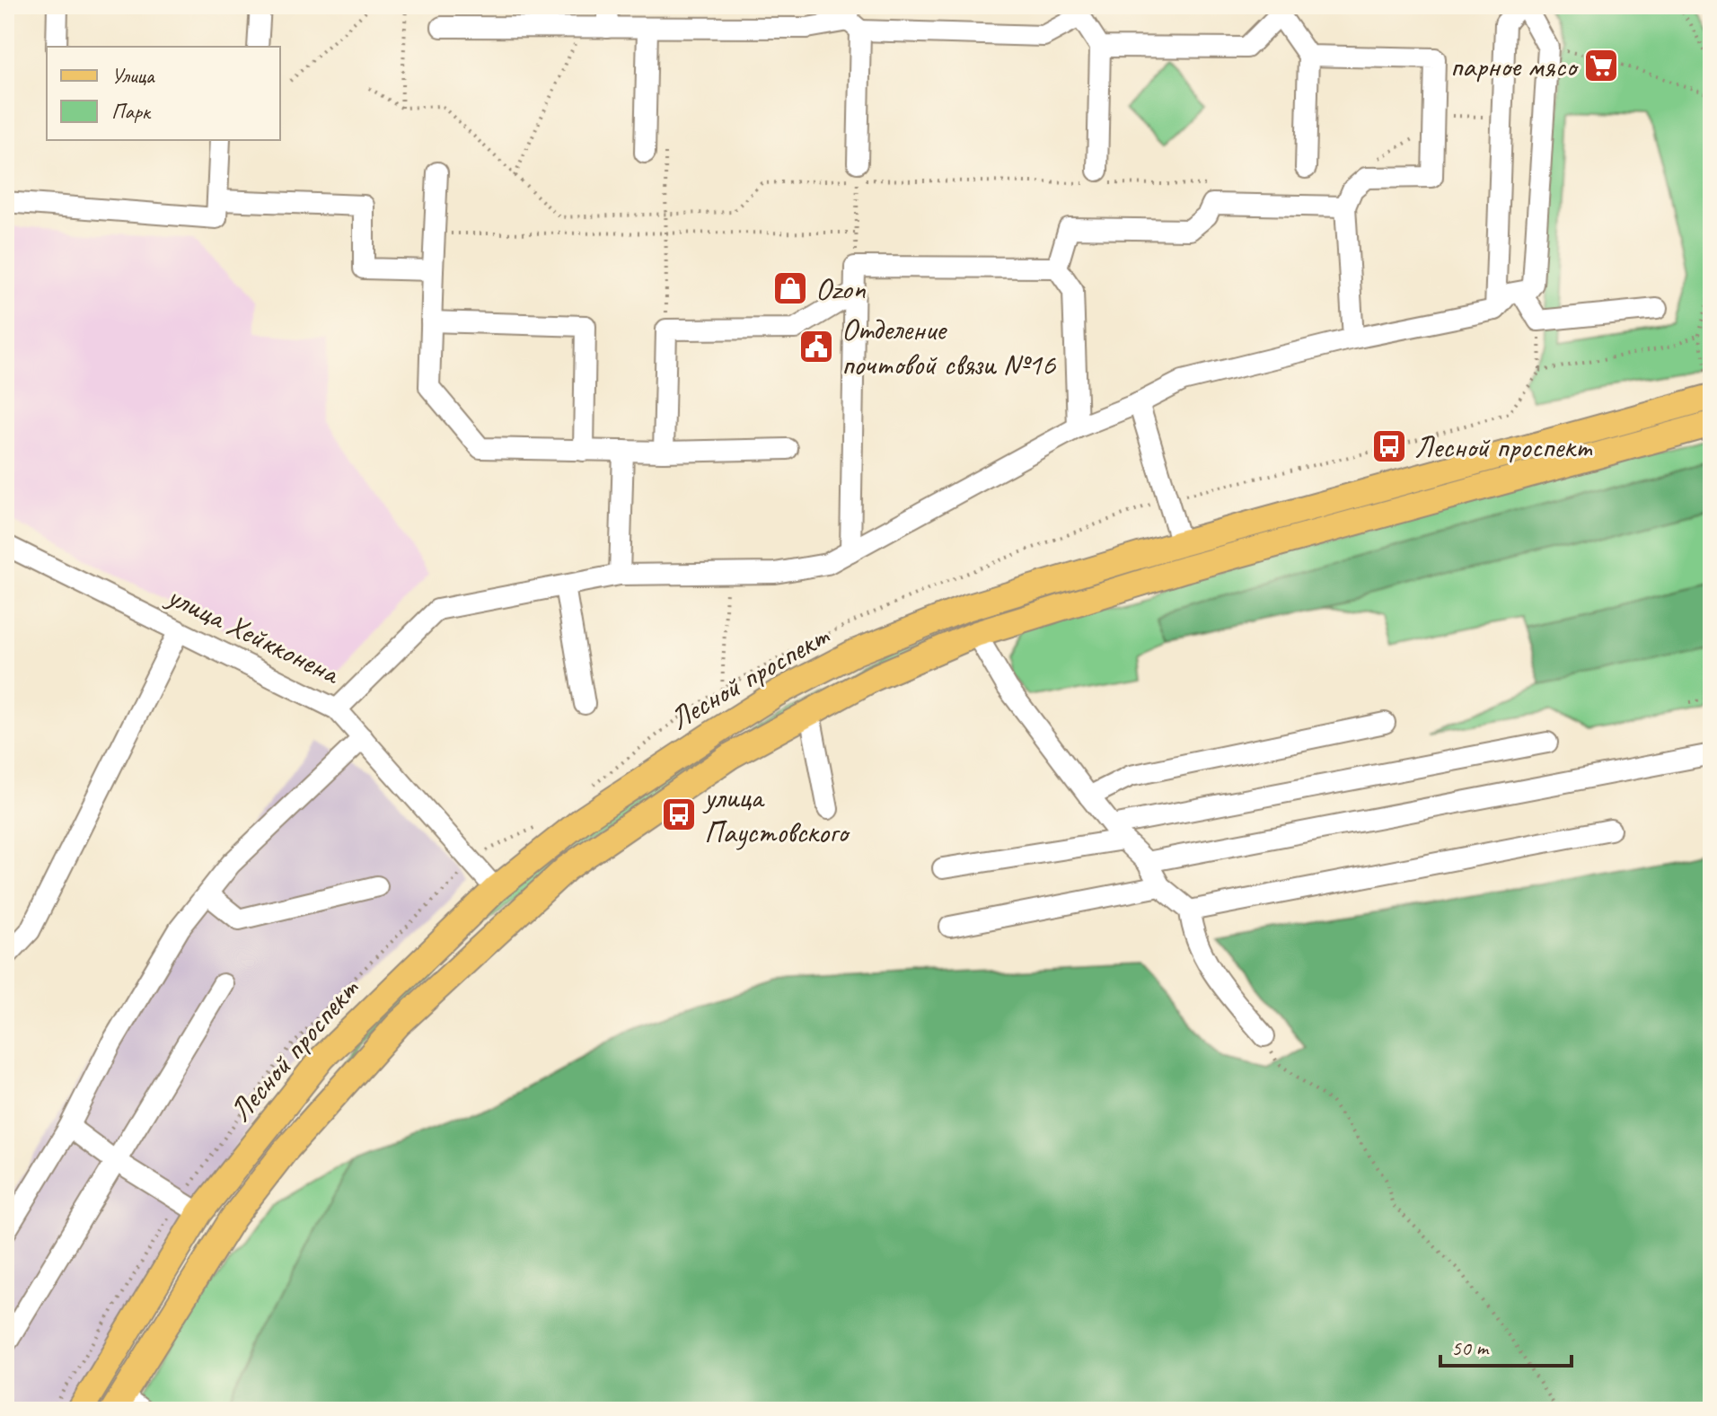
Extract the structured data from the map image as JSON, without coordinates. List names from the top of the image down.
{
  "streets": {
    "main road": ["Лесной проспект"],
    "street": ["улица Хейкконена"]
  },
  "crossings": [
    ["улица Хейкконена", "Лесной проспект"]
  ],
  "places": {
    "supermarket": ["парное мясо"],
    "shop": ["Ozon"],
    "public building": ["Отделение почтовой связи №16"],
    "bus stop": ["Лесной проспект", "улица Паустовского"]
  },
  "legend": ["Улица", "Парк"],
  "scale_bar": "50 m"
}
